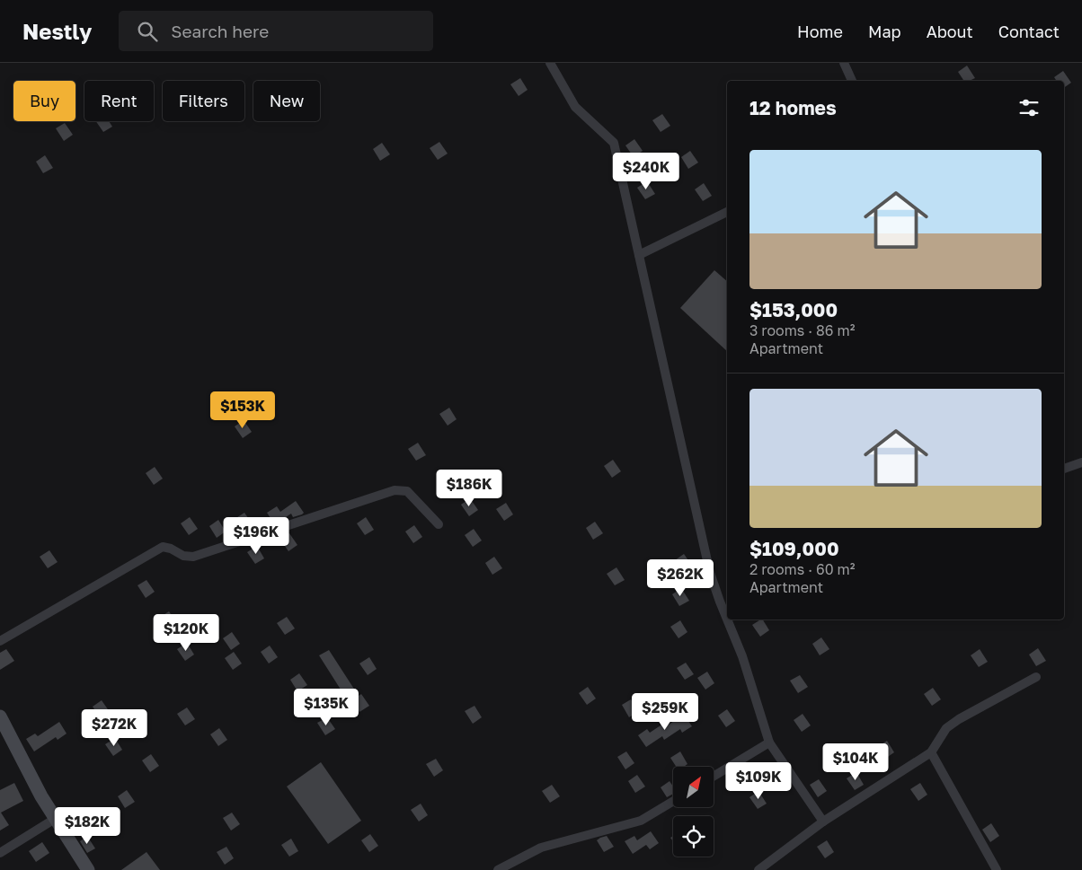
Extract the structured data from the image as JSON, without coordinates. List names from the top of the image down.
{
  "north": "top right",
  "page": {
    "header": "Nestly",
    "search": "Search here",
    "nav": [
      "Home",
      "Map",
      "About",
      "Contact"
    ],
    "chip": [
      "Buy",
      "Rent",
      "Filters",
      "New"
    ],
    "heading": "12 homes",
    "list": [
      {
        "name": "$153,000",
        "note": "3 rooms · 86 m² · Apartment"
      },
      {
        "name": "$109,000",
        "note": "2 rooms · 60 m² · Apartment"
      }
    ],
    "price": [
      "$240K",
      "$153K",
      "$186K",
      "$196K",
      "$262K",
      "$120K",
      "$135K",
      "$259K",
      "$272K",
      "$104K",
      "$109K",
      "$182K"
    ]
  }
}
